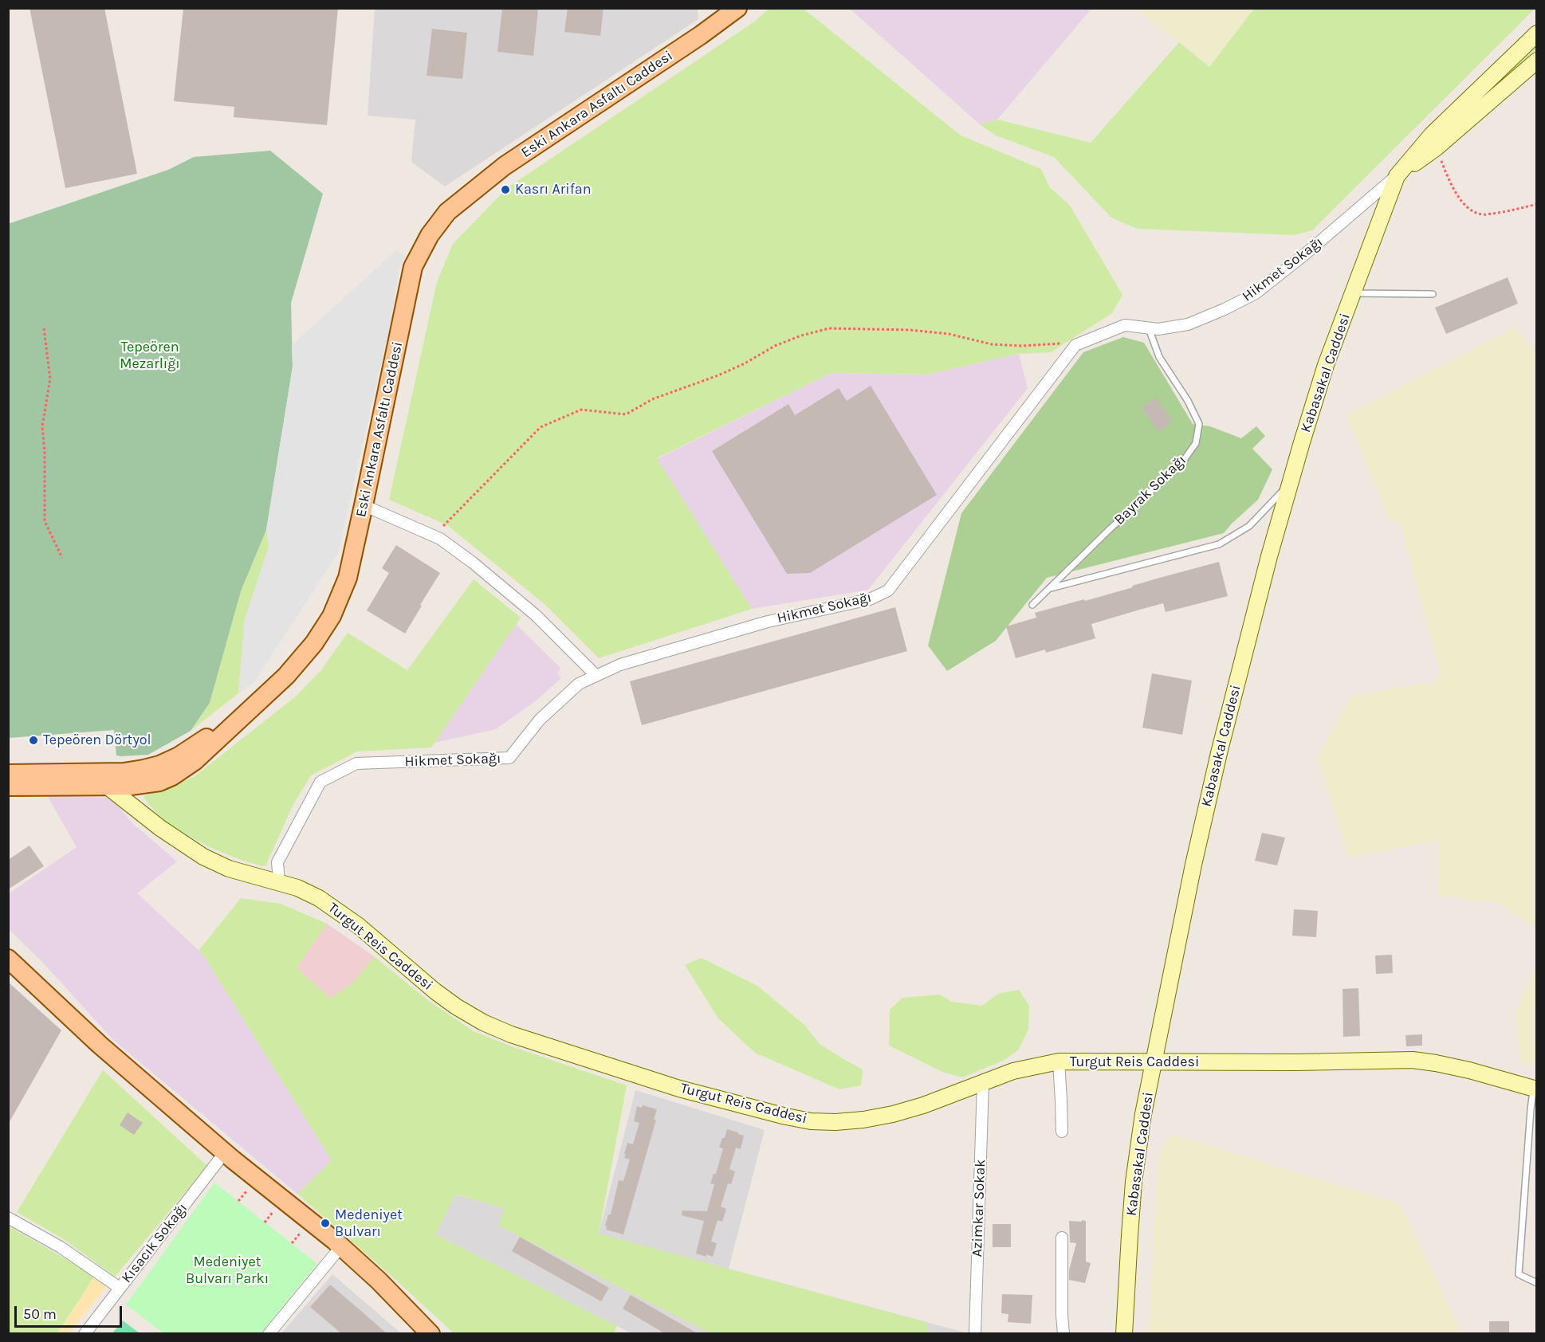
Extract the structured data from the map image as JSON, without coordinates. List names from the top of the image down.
{
  "streets": {
    "main road": ["Eski Ankara Asfaltı Caddesi"],
    "street": [
      "Hikmet Sokağı",
      "Kabasakal Caddesi",
      "Turgut Reis Caddesi",
      "Azimkar Sokak",
      "Kısacık Sokağı"
    ],
    "lane": ["Bayrak Sokağı"]
  },
  "crossings": [
    ["Eski Ankara Asfaltı Caddesi", "Turgut Reis Caddesi"],
    ["Hikmet Sokağı", "Kabasakal Caddesi"],
    ["Hikmet Sokağı", "Bayrak Sokağı"],
    ["Hikmet Sokağı", "Turgut Reis Caddesi"],
    ["Kabasakal Caddesi", "Turgut Reis Caddesi"],
    ["Turgut Reis Caddesi", "Azimkar Sokak"]
  ],
  "parks": ["Tepeören Mezarlığı", "Medeniyet Bulvarı Parkı"],
  "places": ["Kasrı Arifan", "Tepeören Dörtyol", "Medeniyet Bulvarı"],
  "scale_bar": "50 m"
}
